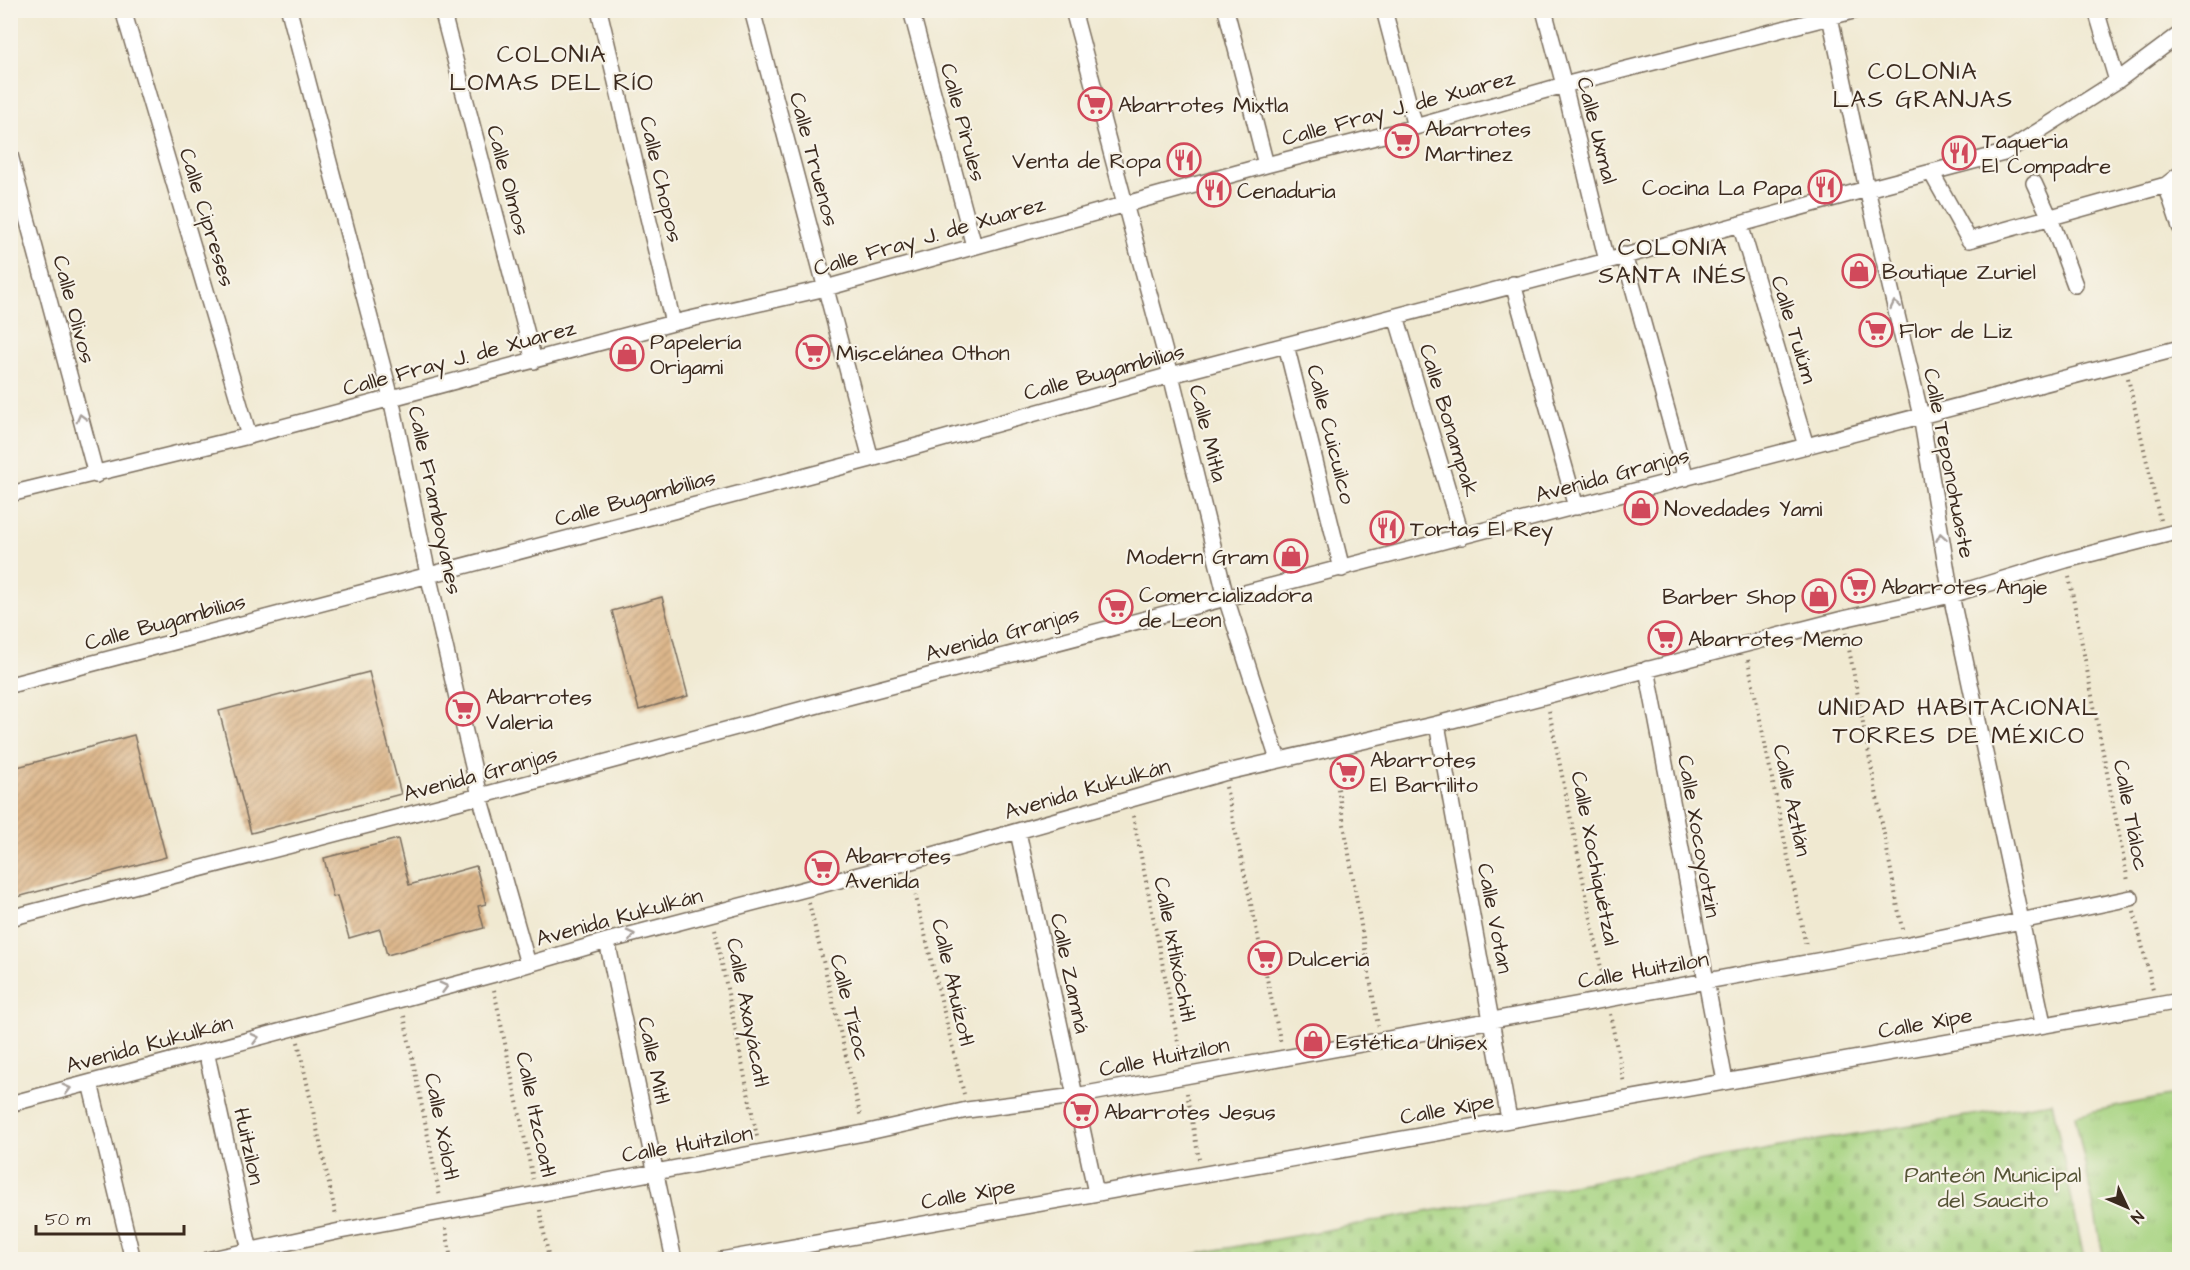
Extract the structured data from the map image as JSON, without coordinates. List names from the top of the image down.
{
  "streets": {
    "street": [
      "Calle Fray J. de Xuarez",
      "Calle Pirules",
      "Calle Uxmal",
      "Calle Truenos",
      "Calle Chopos",
      "Calle Olmos",
      "Calle Cipreses",
      "Calle Olivos",
      "Calle Tulúm",
      "Calle Bugambilias",
      "Calle Bonampak",
      "Calle Mitla",
      "Calle Cuicuilco",
      "Calle Teponohuaste",
      "Avenida Granjas",
      "Calle Framboyanes",
      "Avenida Kukulkán",
      "Calle Xocoyotzin",
      "Calle Votan",
      "Calle Huitzilon",
      "Calle Zamná",
      "Calle Xipe",
      "Calle Mitl",
      "Huitzilon"
    ],
    "path": [
      "Calle Aztlán",
      "Calle Tláloc",
      "Calle Xochiquétzal",
      "Calle Ixtlixóchitl",
      "Calle Ahuízotl",
      "Calle Tízoc",
      "Calle Axayácatl",
      "Calle Itzcoatl",
      "Calle Xólotl"
    ]
  },
  "crossings": [
    ["Calle Fray J. de Xuarez", "Calle Pirules"],
    ["Calle Fray J. de Xuarez", "Calle Uxmal"],
    ["Calle Fray J. de Xuarez", "Calle Truenos"],
    ["Calle Fray J. de Xuarez", "Calle Chopos"],
    ["Calle Fray J. de Xuarez", "Calle Olmos"],
    ["Calle Fray J. de Xuarez", "Calle Cipreses"],
    ["Calle Fray J. de Xuarez", "Calle Olivos"],
    ["Calle Fray J. de Xuarez", "Calle Mitla"],
    ["Calle Fray J. de Xuarez", "Calle Teponohuaste"],
    ["Calle Fray J. de Xuarez", "Calle Framboyanes"],
    ["Calle Uxmal", "Calle Bugambilias"],
    ["Calle Truenos", "Calle Bugambilias"],
    ["Calle Tulúm", "Calle Bugambilias"],
    ["Calle Tulúm", "Avenida Granjas"],
    ["Calle Bugambilias", "Calle Bonampak"],
    ["Calle Bugambilias", "Calle Mitla"],
    ["Calle Bugambilias", "Calle Cuicuilco"],
    ["Calle Bugambilias", "Calle Teponohuaste"],
    ["Calle Bugambilias", "Calle Framboyanes"],
    ["Calle Bonampak", "Avenida Granjas"],
    ["Calle Mitla", "Avenida Granjas"],
    ["Calle Mitla", "Avenida Kukulkán"],
    ["Calle Cuicuilco", "Avenida Granjas"],
    ["Calle Teponohuaste", "Avenida Granjas"],
    ["Calle Teponohuaste", "Avenida Kukulkán"],
    ["Calle Teponohuaste", "Calle Huitzilon"],
    ["Calle Teponohuaste", "Calle Xipe"],
    ["Avenida Granjas", "Calle Framboyanes"],
    ["Calle Framboyanes", "Avenida Kukulkán"],
    ["Avenida Kukulkán", "Calle Aztlán"],
    ["Avenida Kukulkán", "Calle Tláloc"],
    ["Avenida Kukulkán", "Calle Xocoyotzin"],
    ["Avenida Kukulkán", "Calle Xochiquétzal"],
    ["Avenida Kukulkán", "Calle Votan"],
    ["Avenida Kukulkán", "Calle Ixtlixóchitl"],
    ["Avenida Kukulkán", "Calle Zamná"],
    ["Avenida Kukulkán", "Calle Ahuízotl"],
    ["Avenida Kukulkán", "Calle Tízoc"],
    ["Avenida Kukulkán", "Calle Axayácatl"],
    ["Avenida Kukulkán", "Calle Mitl"],
    ["Avenida Kukulkán", "Calle Itzcoatl"],
    ["Avenida Kukulkán", "Calle Xólotl"],
    ["Avenida Kukulkán", "Huitzilon"],
    ["Calle Aztlán", "Calle Huitzilon"],
    ["Calle Tláloc", "Calle Huitzilon"],
    ["Calle Tláloc", "Calle Xipe"],
    ["Calle Xocoyotzin", "Calle Huitzilon"],
    ["Calle Xocoyotzin", "Calle Xipe"],
    ["Calle Xochiquétzal", "Calle Huitzilon"],
    ["Calle Xochiquétzal", "Calle Xipe"],
    ["Calle Votan", "Calle Huitzilon"],
    ["Calle Votan", "Calle Xipe"],
    ["Calle Ixtlixóchitl", "Calle Huitzilon"],
    ["Calle Ixtlixóchitl", "Calle Xipe"],
    ["Calle Huitzilon", "Calle Zamná"],
    ["Calle Huitzilon", "Calle Ahuízotl"],
    ["Calle Huitzilon", "Calle Tízoc"],
    ["Calle Huitzilon", "Calle Axayácatl"],
    ["Calle Huitzilon", "Calle Mitl"],
    ["Calle Huitzilon", "Calle Itzcoatl"],
    ["Calle Huitzilon", "Calle Xólotl"],
    ["Calle Huitzilon", "Huitzilon"],
    ["Calle Zamná", "Calle Xipe"]
  ],
  "one_way": ["Calle Olivos", "Calle Teponohuaste"],
  "districts": [
    "COLONIA LOMAS DEL RÍO",
    "COLONIA LAS GRANJAS",
    "COLONIA SANTA INÉS",
    "UNIDAD HABITACIONAL TORRES DE MÉXICO"
  ],
  "parks": ["Panteón Municipal del Saucito"],
  "places": {
    "supermarket": [
      "Abarrotes Mixtla",
      "Abarrotes Martinez",
      "Flor de Liz",
      "Miscelánea Othon",
      "Abarrotes Angie",
      "Comercializadora de Leon",
      "Abarrotes Memo",
      "Abarrotes Valeria",
      "Abarrotes El Barrilito",
      "Abarrotes Avenida",
      "Dulceria",
      "Abarrotes Jesus"
    ],
    "restaurant": [
      "Taqueria El Compadre",
      "Venta de Ropa",
      "Cocina La Papa",
      "Cenaduria",
      "Tortas El Rey"
    ],
    "shop": [
      "Boutique Zuriel",
      "Papelería Origami",
      "Novedades Yami",
      "Modern Gram",
      "Barber Shop",
      "Estética Unisex"
    ]
  },
  "scale_bar": "50 m",
  "north": "bottom right"
}
